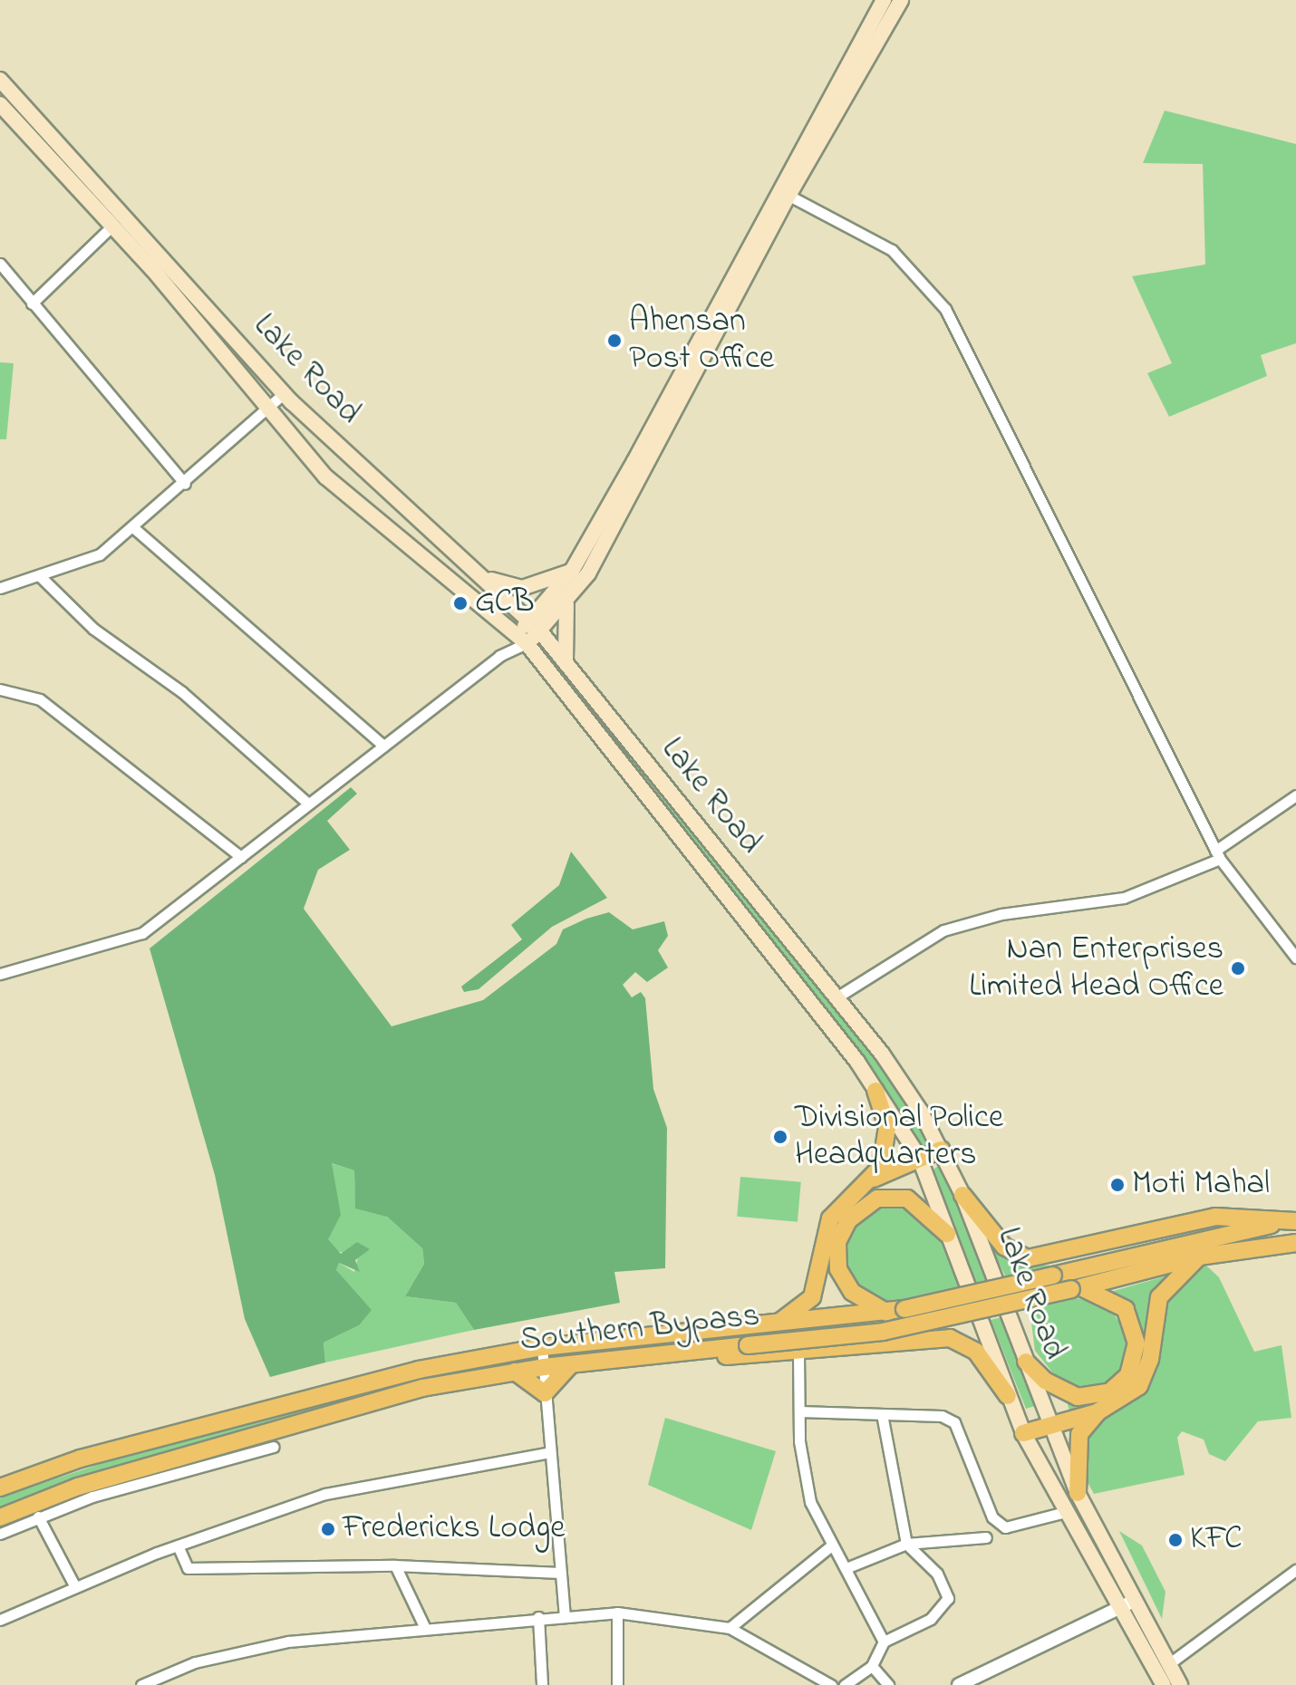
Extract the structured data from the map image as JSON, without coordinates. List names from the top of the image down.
{
  "streets": {
    "highway": ["Southern Bypass"],
    "main road": ["Lake Road"]
  },
  "places": [
    "Ahensan Post Office",
    "GCB",
    "Nan Enterprises Limited Head Office",
    "Divisional Police Headquarters",
    "Moti Mahal",
    "Fredericks Lodge",
    "KFC"
  ]
}
